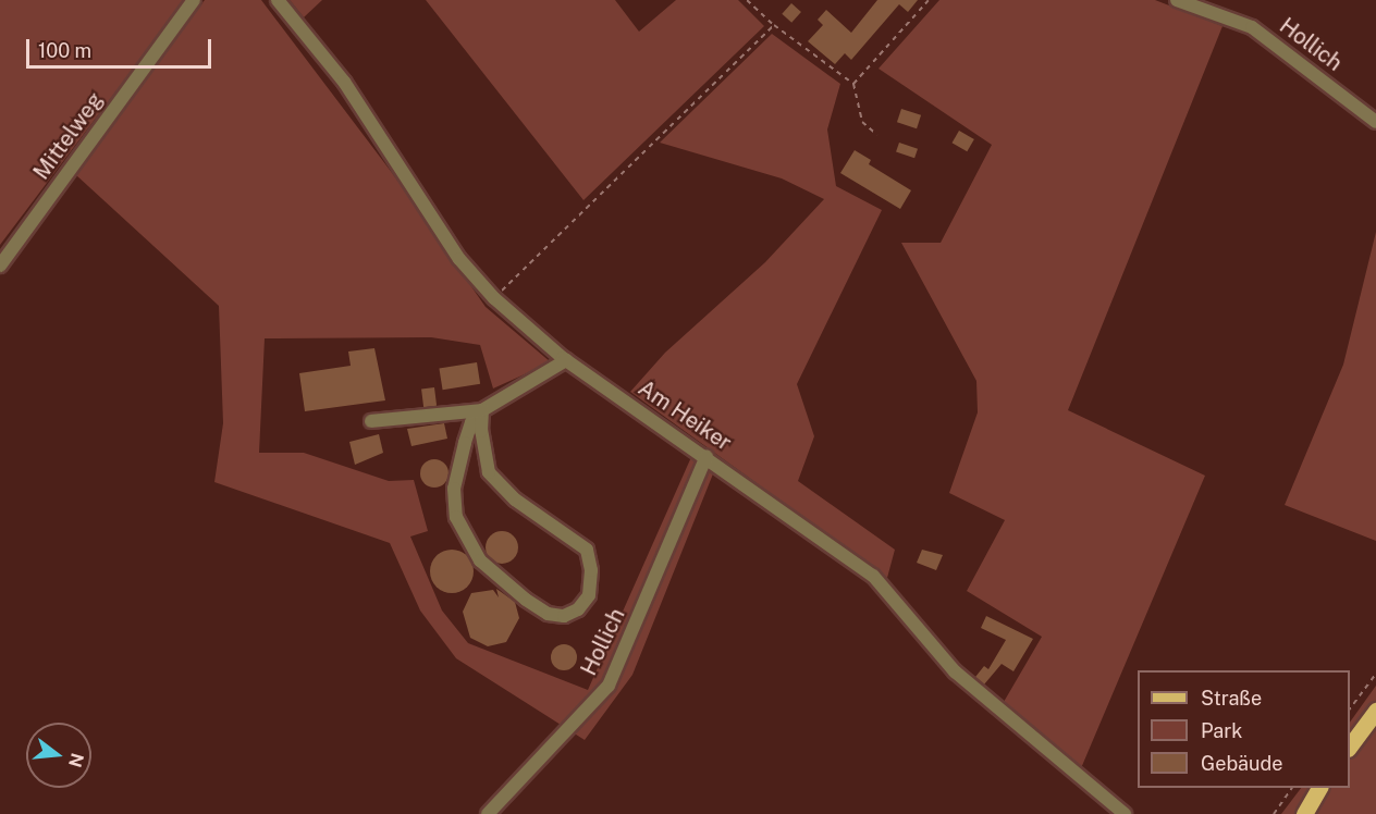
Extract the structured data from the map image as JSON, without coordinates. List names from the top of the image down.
{
  "streets": {
    "street": ["Hollich", "Mittelweg", "Am Heiker"]
  },
  "crossings": [
    ["Hollich", "Am Heiker"]
  ],
  "legend": ["Straße", "Park", "Gebäude"],
  "scale_bar": "100 m",
  "north": "right"
}
